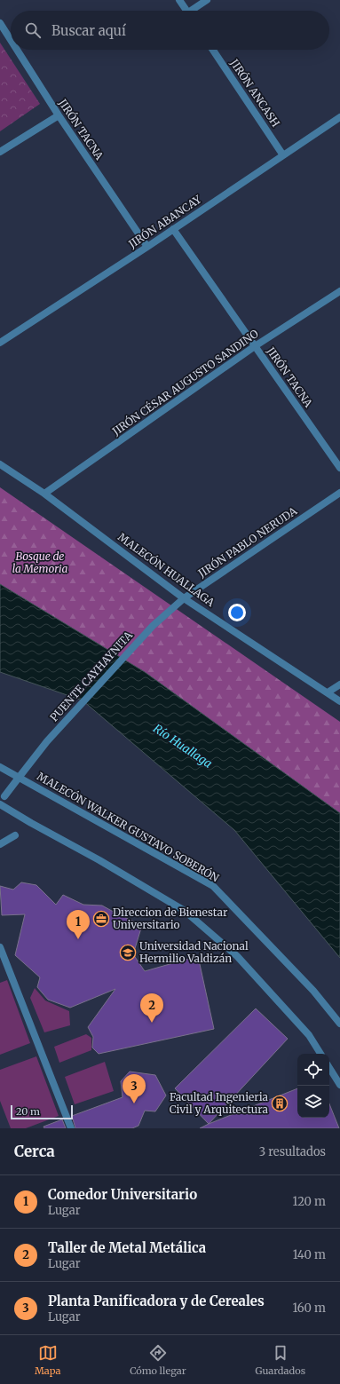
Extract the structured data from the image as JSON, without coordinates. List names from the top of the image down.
{
  "streets": {
    "street": [
      "JIRÓN ANCASH",
      "JIRÓN TACNA",
      "JIRÓN ABANCAY",
      "JIRÓN CÉSAR AUGUSTO SANDINO",
      "JIRÓN PABLO NERUDA",
      "MALECÓN HUALLAGA",
      "PUENTE CAYHAYNITA",
      "MALECÓN WALKER GUSTAVO SOBERÓN"
    ]
  },
  "crossings": [
    ["JIRÓN ANCASH", "JIRÓN ABANCAY"],
    ["JIRÓN TACNA", "JIRÓN ABANCAY"],
    ["JIRÓN TACNA", "JIRÓN CÉSAR AUGUSTO SANDINO"],
    ["JIRÓN CÉSAR AUGUSTO SANDINO", "MALECÓN HUALLAGA"],
    ["JIRÓN PABLO NERUDA", "MALECÓN HUALLAGA"],
    ["JIRÓN PABLO NERUDA", "PUENTE CAYHAYNITA"],
    ["PUENTE CAYHAYNITA", "MALECÓN WALKER GUSTAVO SOBERÓN"]
  ],
  "water": ["Río Huallaga"],
  "parks": ["Bosque de la Memoria"],
  "places": {
    "office": ["Direccion de Bienestar Universitario"],
    "school or university": ["Universidad Nacional Hermilio Valdizán"],
    "building": ["Facultad Ingenieria Civil y Arquitectura"]
  },
  "scale_bar": "20 m",
  "page": {
    "search": "Buscar aquí",
    "pins": ["1", "2", "3"],
    "scale": "20 m",
    "heading": ["Cerca", "3 resultados"],
    "list": [
      {
        "mark": "1",
        "name": "Comedor Universitario",
        "note": "Lugar",
        "value": "120 m"
      },
      {
        "mark": "2",
        "name": "Taller de Metal Metálica",
        "note": "Lugar",
        "value": "140 m"
      },
      {
        "mark": "3",
        "name": "Planta Panificadora y de Cereales",
        "note": "Lugar",
        "value": "160 m"
      }
    ],
    "nav": ["Mapa", "Cómo llegar", "Guardados"]
  }
}
